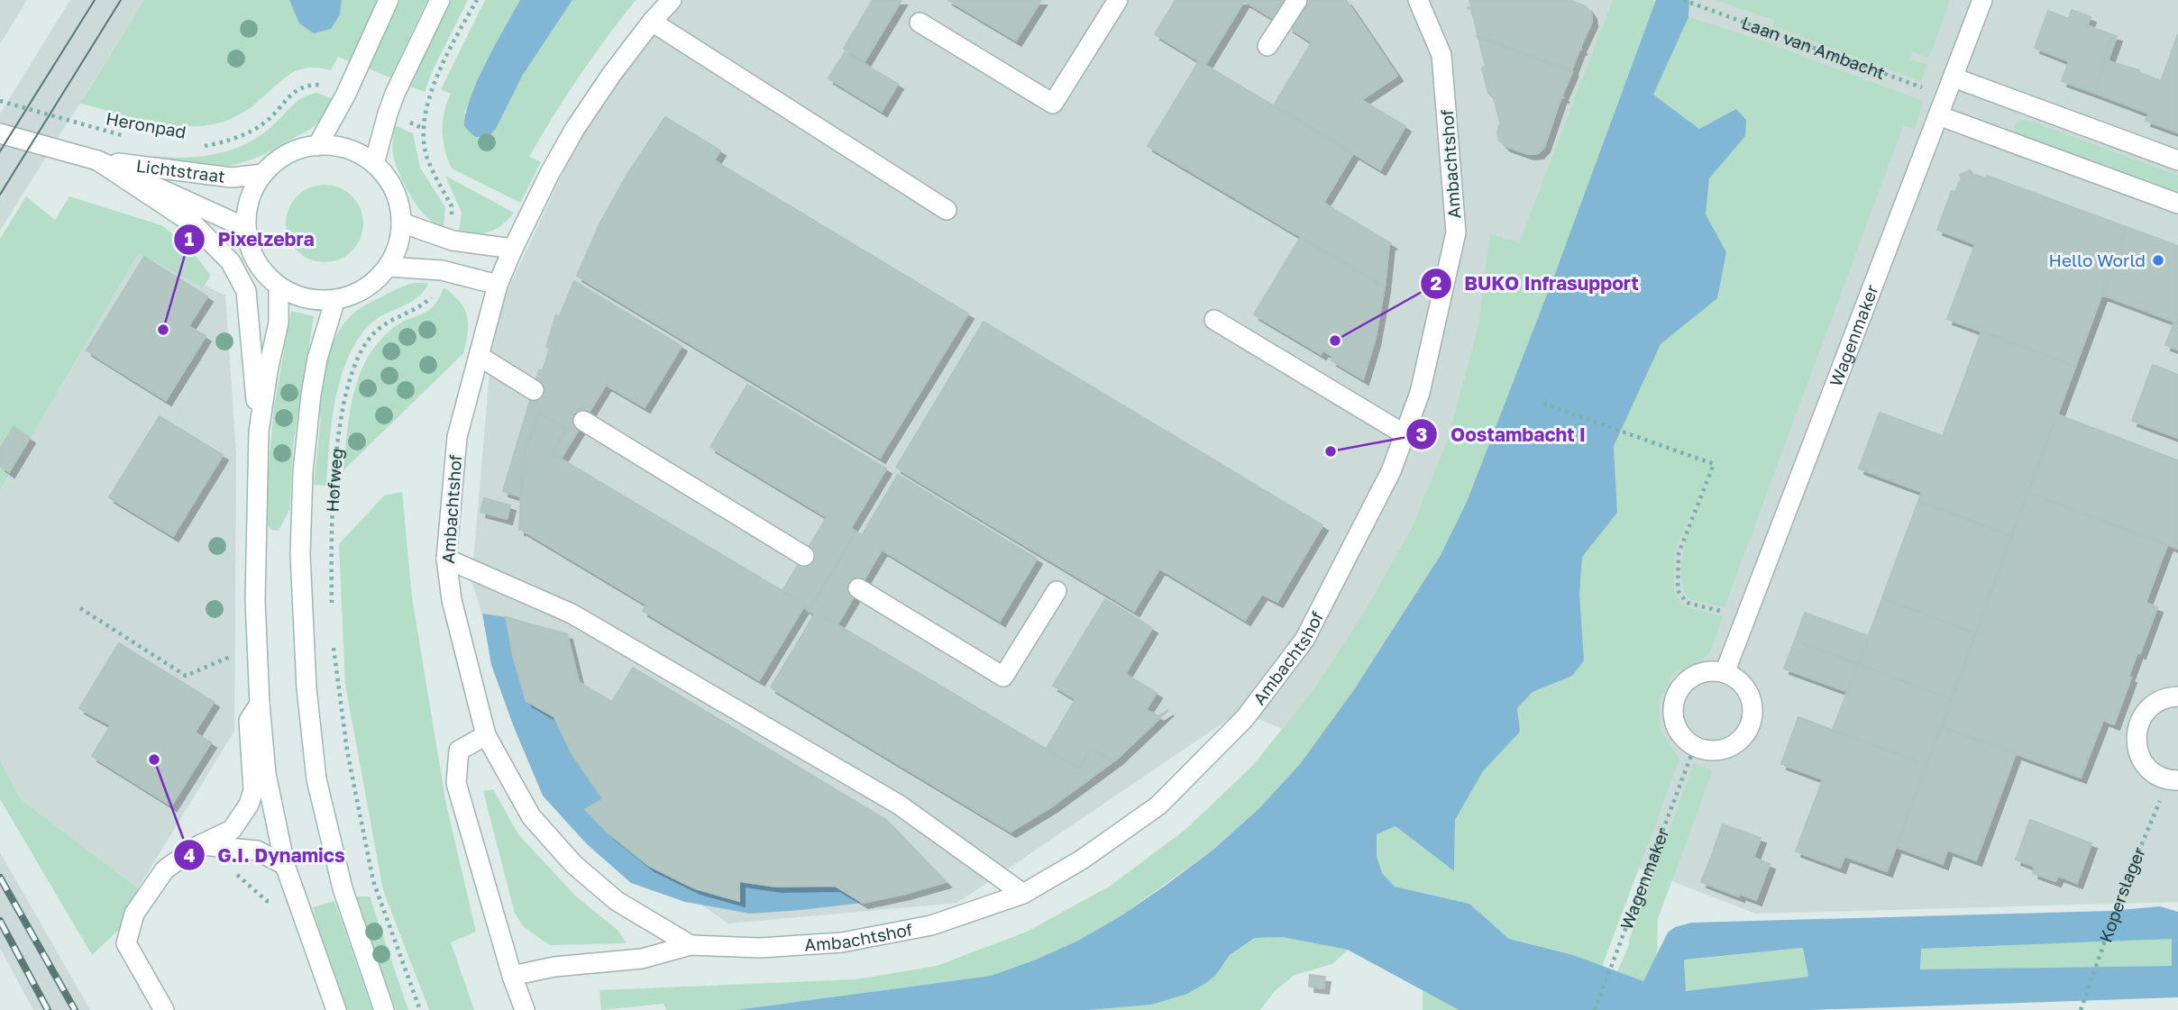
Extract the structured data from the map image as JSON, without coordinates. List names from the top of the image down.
{
  "streets": {
    "street": [
      "Ambachtshof",
      "Lichtstraat",
      "Wagenmaker",
      "Hofweg"
    ],
    "path": ["Laan van Ambacht", "Heronpad", "Koperslager"]
  },
  "crossings": [
    ["Laan van Ambacht", "Wagenmaker"],
    ["Lichtstraat", "Hofweg"]
  ],
  "places": [
    "Hello World",
    "Pixelzebra",
    "BUKO Infrasupport",
    "Oostambacht I",
    "G.I. Dynamics"
  ]
}
